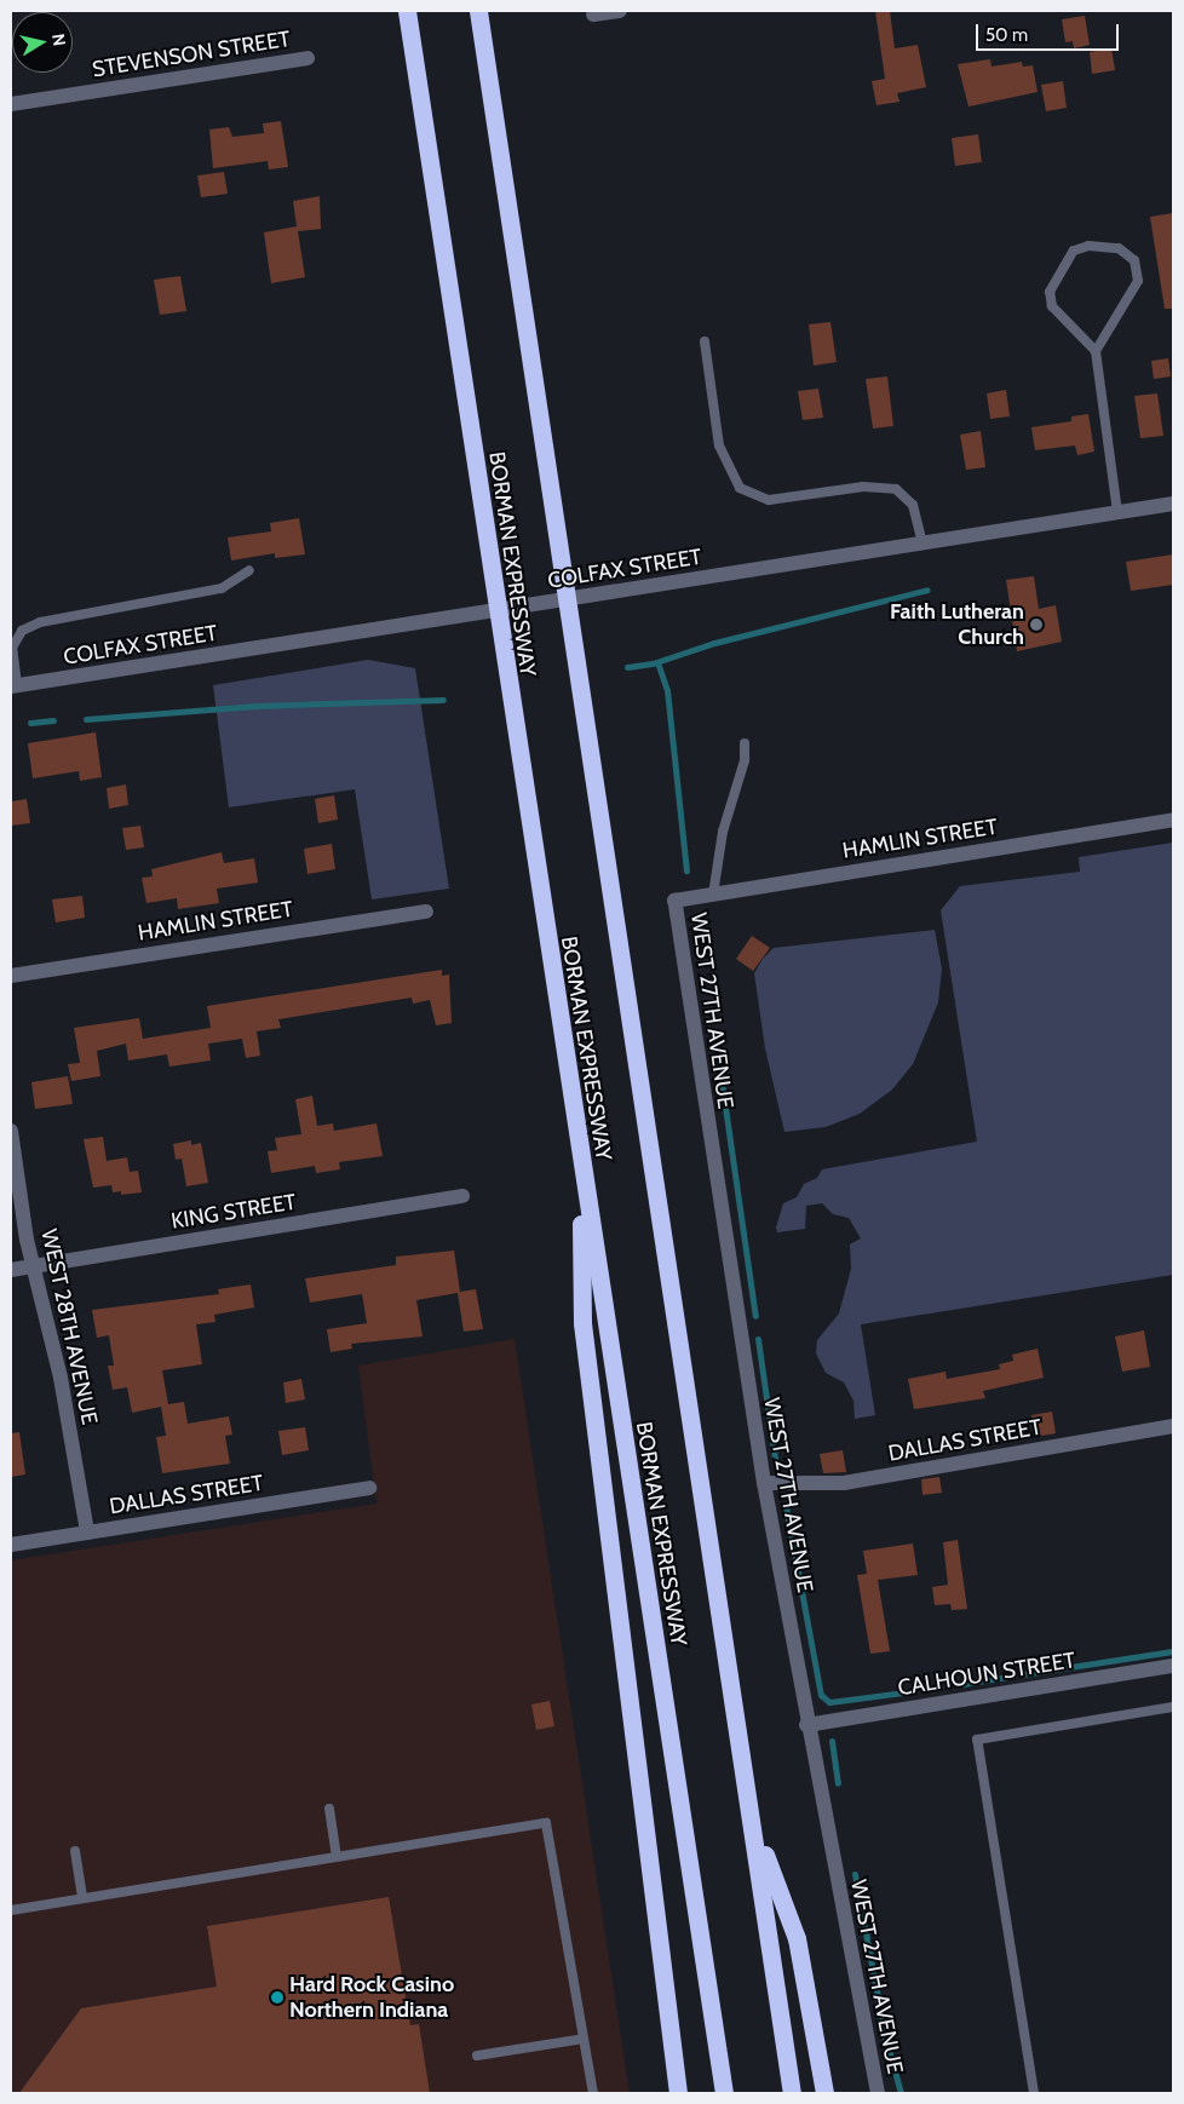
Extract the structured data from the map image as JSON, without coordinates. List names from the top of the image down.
{
  "streets": {
    "highway": ["BORMAN EXPRESSWAY"],
    "street": [
      "STEVENSON STREET",
      "COLFAX STREET",
      "HAMLIN STREET",
      "WEST 27TH AVENUE",
      "KING STREET",
      "WEST 28TH AVENUE",
      "DALLAS STREET",
      "CALHOUN STREET"
    ]
  },
  "crossings": [
    ["HAMLIN STREET", "WEST 27TH AVENUE"],
    ["WEST 27TH AVENUE", "DALLAS STREET"],
    ["WEST 27TH AVENUE", "CALHOUN STREET"],
    ["KING STREET", "WEST 28TH AVENUE"],
    ["WEST 28TH AVENUE", "DALLAS STREET"]
  ],
  "places": ["Faith Lutheran Church", "Hard Rock Casino Northern Indiana"],
  "scale_bar": "50 m",
  "north": "right"
}
